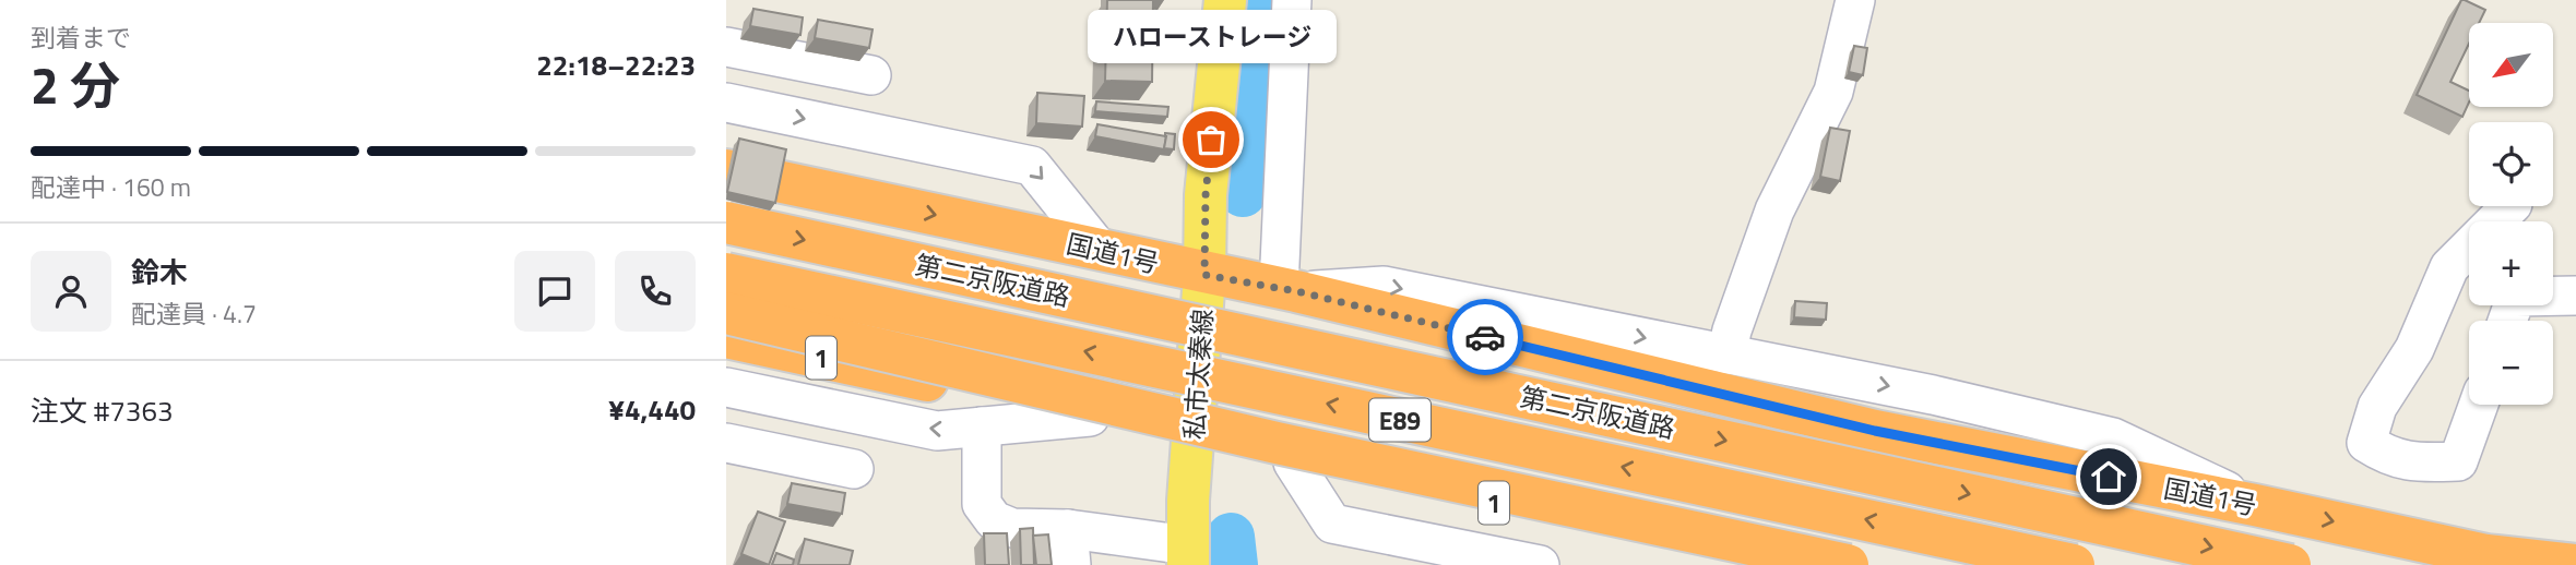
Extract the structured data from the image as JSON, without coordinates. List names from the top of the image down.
{
  "streets": {
    "highway": [
      "国道1号",
      "第二京阪道路",
      "1",
      "E89"
    ],
    "main road": ["私市太秦線"]
  },
  "crossings": [
    ["国道1号", "私市太秦線"],
    ["1", "私市太秦線"]
  ],
  "places": ["ハローストレージ"],
  "north": "bottom left",
  "page": {
    "heading": ["2 分", "到着まで", "22:18–22:23"],
    "panel": [
      "鈴木",
      "配達員 · 4.7",
      "注文 #7363",
      "¥4,440"
    ],
    "bubble": "ハローストレージ",
    "map_buttons": ["+", "−"],
    "bar": "配達中 · 160 m"
  }
}
